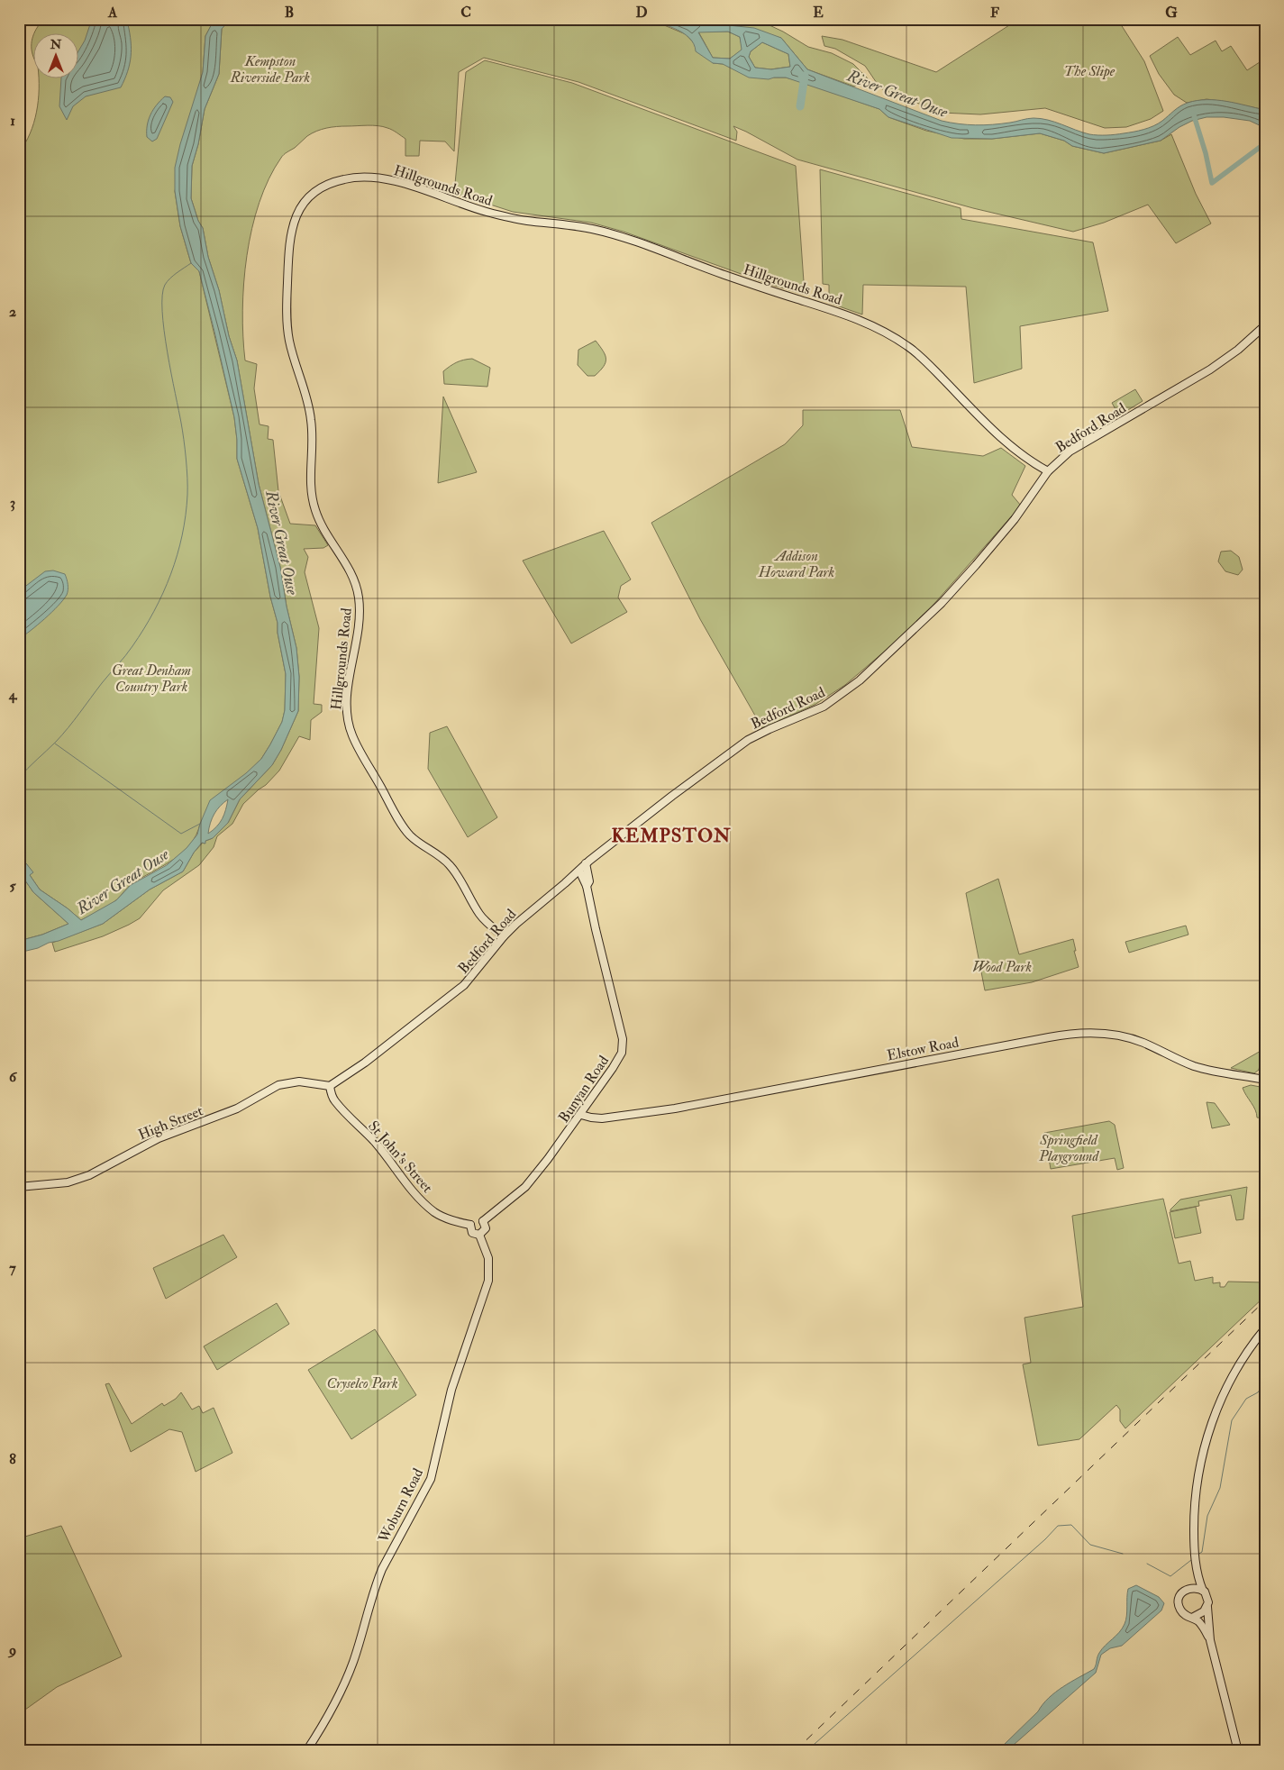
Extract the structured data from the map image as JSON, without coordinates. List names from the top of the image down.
{
  "streets": {
    "main road": [
      "Hillgrounds Road",
      "Bedford Road",
      "Elstow Road",
      "Bunyan Road",
      "High Street",
      "St John's Street",
      "Woburn Road"
    ]
  },
  "crossings": [
    ["Hillgrounds Road", "Bedford Road"],
    ["Bedford Road", "Bunyan Road"],
    ["Bedford Road", "High Street"],
    ["Bedford Road", "St John's Street"],
    ["Elstow Road", "Bunyan Road"],
    ["Bunyan Road", "St John's Street"],
    ["Bunyan Road", "Woburn Road"],
    ["High Street", "St John's Street"],
    ["St John's Street", "Woburn Road"]
  ],
  "districts": ["KEMPSTON"],
  "water": ["River Great Ouse"],
  "parks": [
    "Kempston Riverside Park",
    "The Slipe",
    "Addison Howard Park",
    "Great Denham Country Park",
    "Wood Park",
    "Springfield Playground",
    "Cryselco Park"
  ],
  "north": "top",
  "grid": {
    "columns": [
      "A",
      "B",
      "C",
      "D",
      "E",
      "F",
      "G"
    ],
    "rows": [
      "1",
      "2",
      "3",
      "4",
      "5",
      "6",
      "7",
      "8",
      "9"
    ]
  }
}
